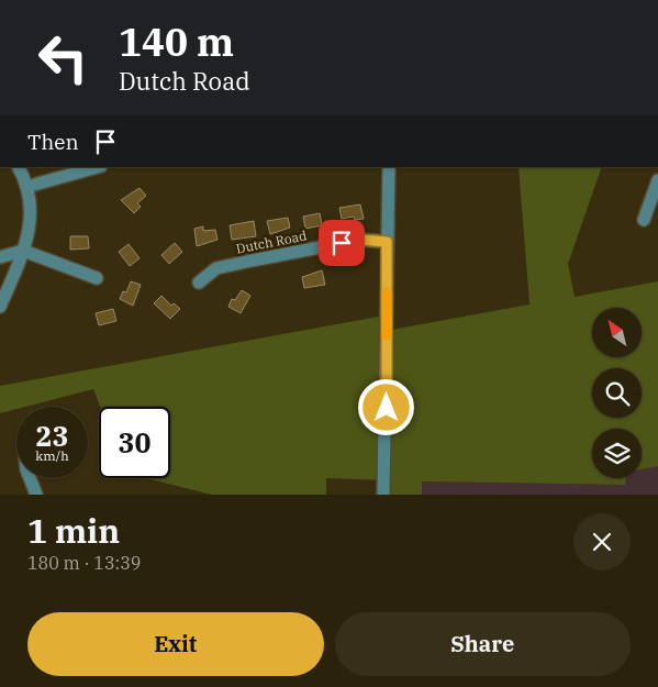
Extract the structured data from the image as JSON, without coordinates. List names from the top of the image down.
{
  "streets": {
    "street": ["Dutch Road"]
  },
  "north": "top left",
  "page": {
    "turn": ["140 m", "Dutch Road"],
    "then": "Then",
    "speed": "23 km/h",
    "limit": "30",
    "heading": ["1 min", "180 m · 13:39"],
    "buttons": ["Exit", "Share"]
  }
}
